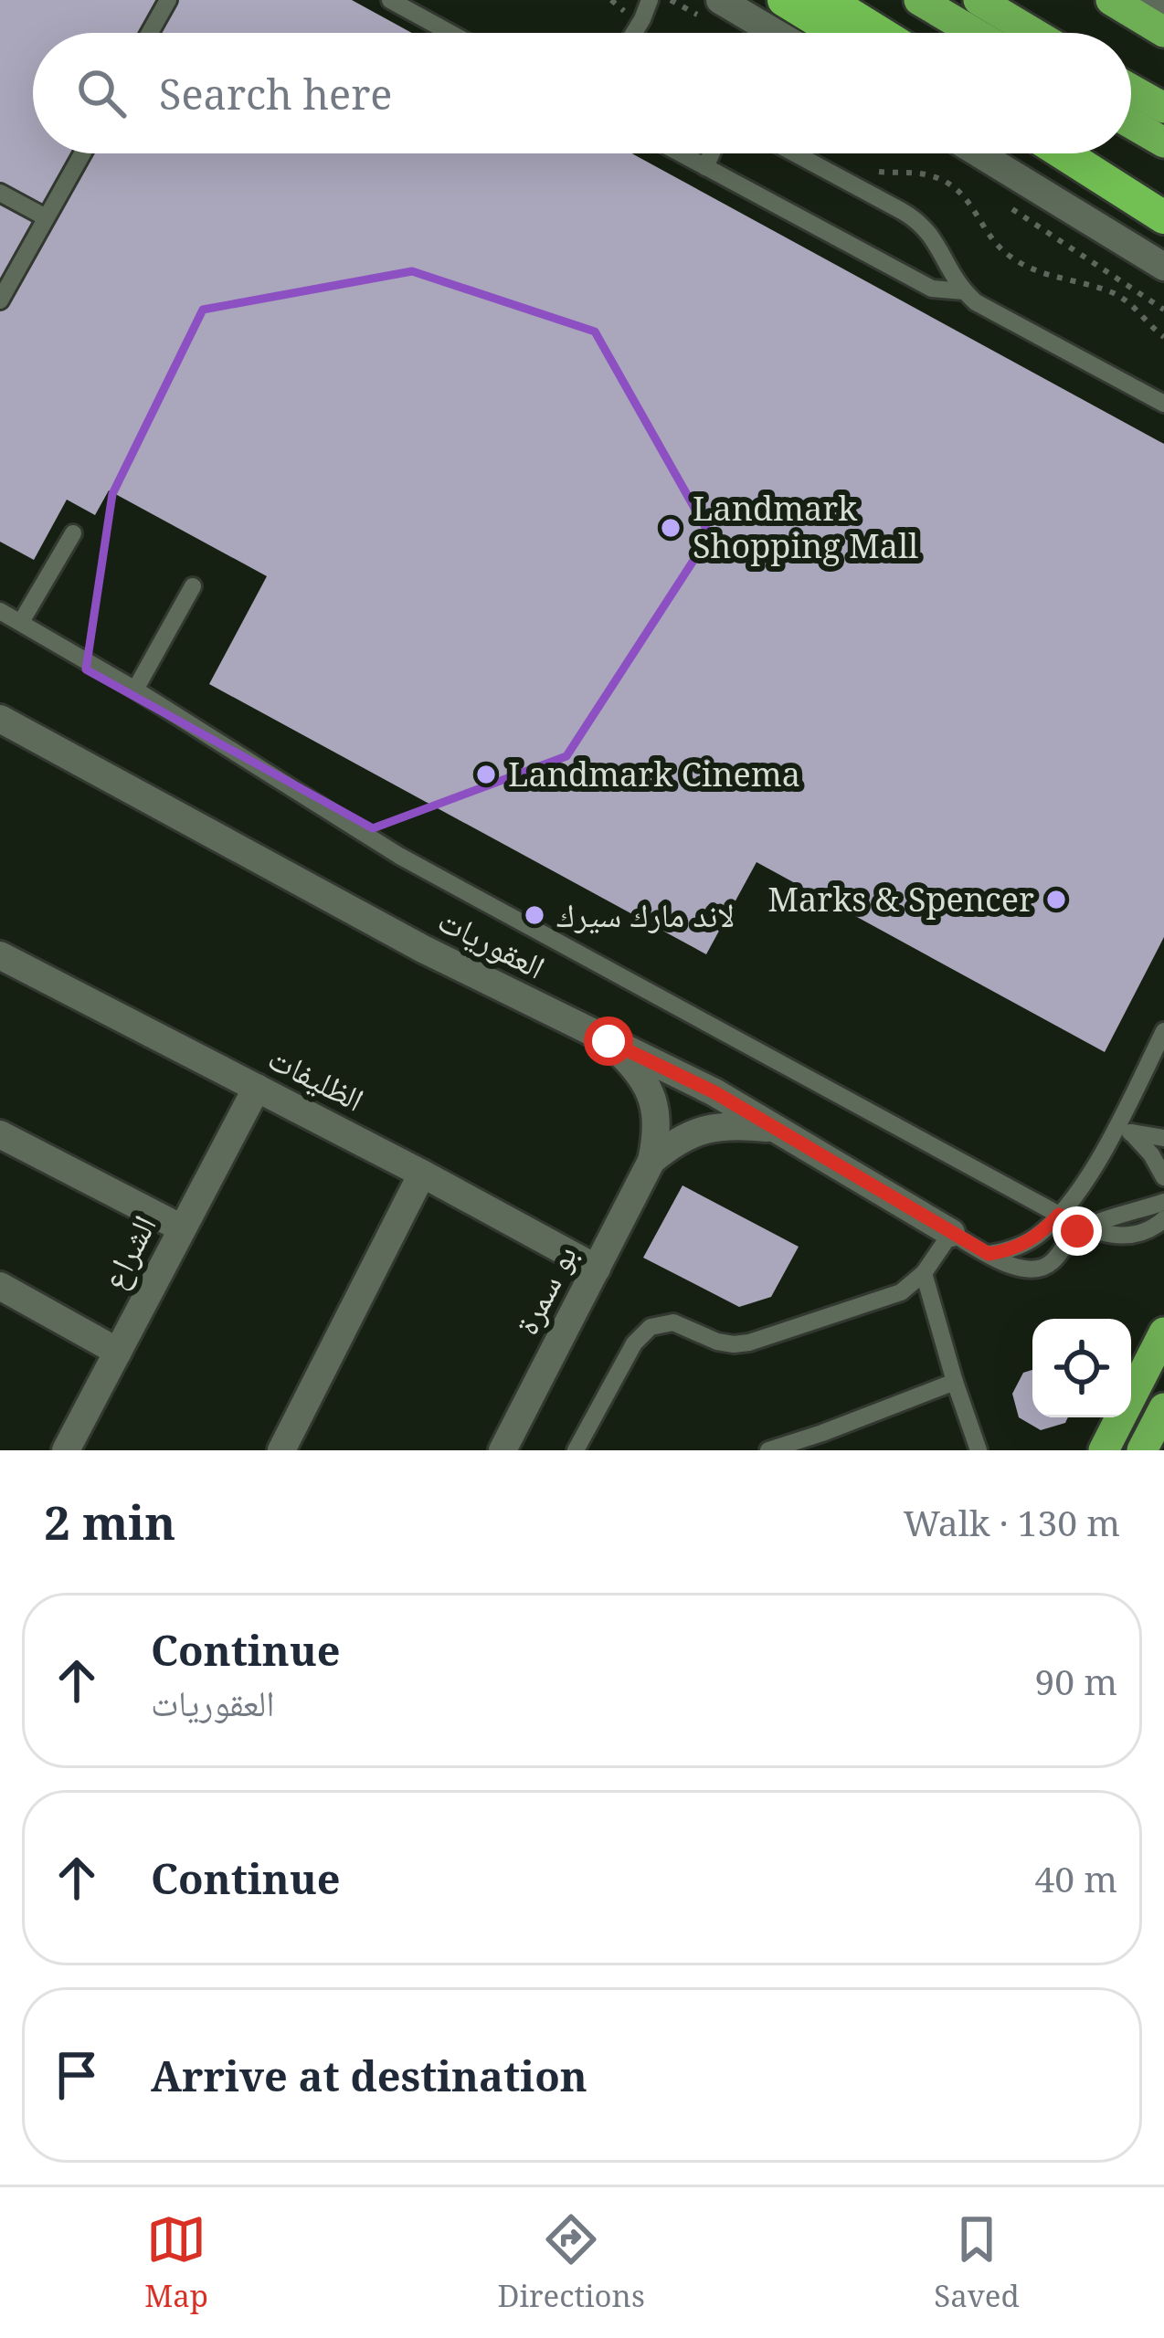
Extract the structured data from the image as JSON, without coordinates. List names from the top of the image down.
{
  "streets": {
    "street": [
      "العقوريات",
      "الظليفات",
      "الشراع",
      "بو سمرة"
    ]
  },
  "crossings": [
    ["العقوريات", "بو سمرة"],
    ["الظليفات", "الشراع"],
    ["الظليفات", "بو سمرة"]
  ],
  "places": [
    "Landmark Shopping Mall",
    "Landmark Cinema",
    "Marks & Spencer",
    "لاند مارك سيرك"
  ],
  "page": {
    "search": "Search here",
    "heading": ["2 min", "Walk · 130 m"],
    "list": [
      ["Continue", "العقوريات", "90 m"],
      ["Continue", "40 m"],
      "Arrive at destination"
    ],
    "nav": ["Map", "Directions", "Saved"]
  }
}
